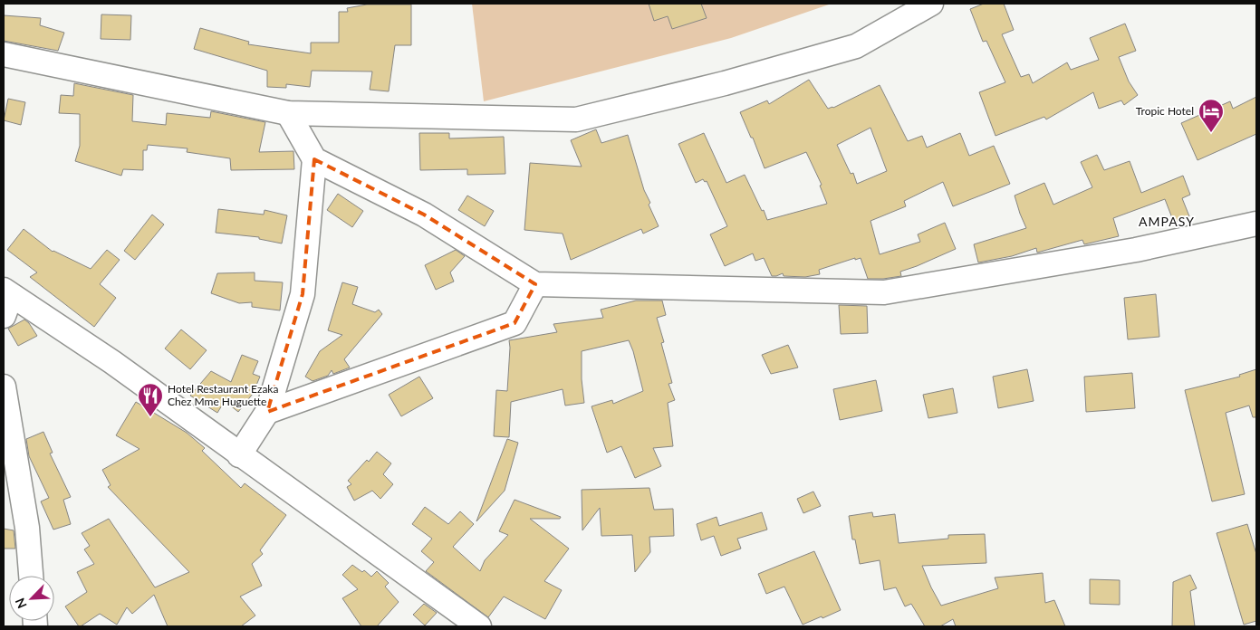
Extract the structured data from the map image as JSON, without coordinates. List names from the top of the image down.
{
  "districts": ["AMPASY"],
  "places": {
    "hotel": ["Tropic Hotel"],
    "restaurant": ["Hotel Restaurant Ezaka Chez Mme Huguette"]
  },
  "north": "bottom left"
}
